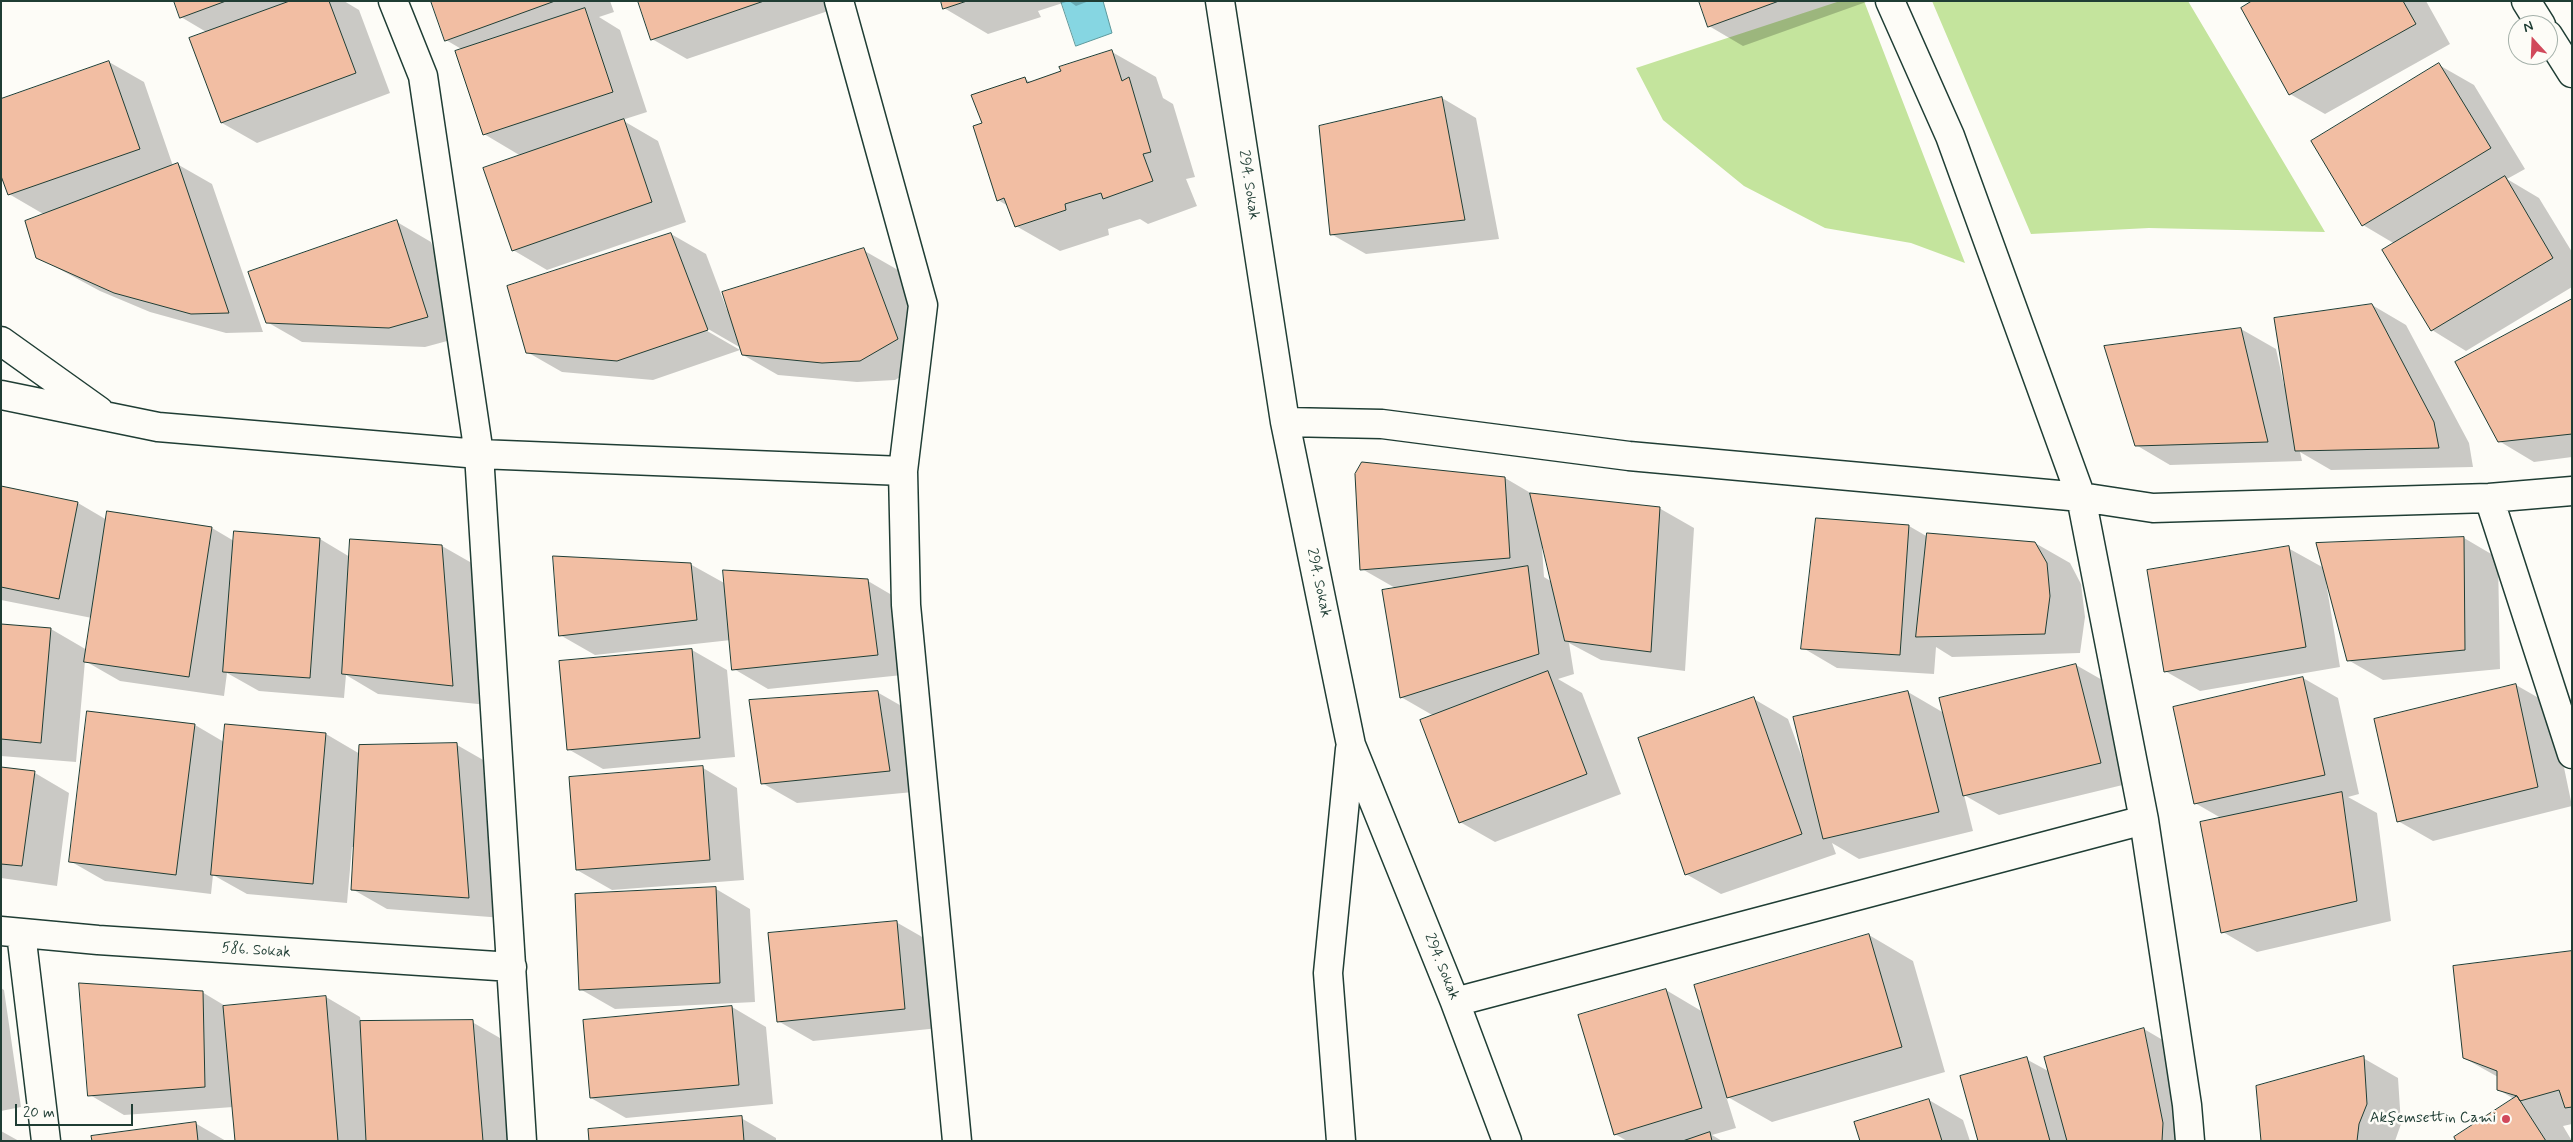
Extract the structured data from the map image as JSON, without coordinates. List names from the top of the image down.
{
  "streets": {
    "street": ["294. Sokak", "586. Sokak"]
  },
  "places": ["Akşemsettin Cami"],
  "scale_bar": "20 m",
  "north": "top"
}
